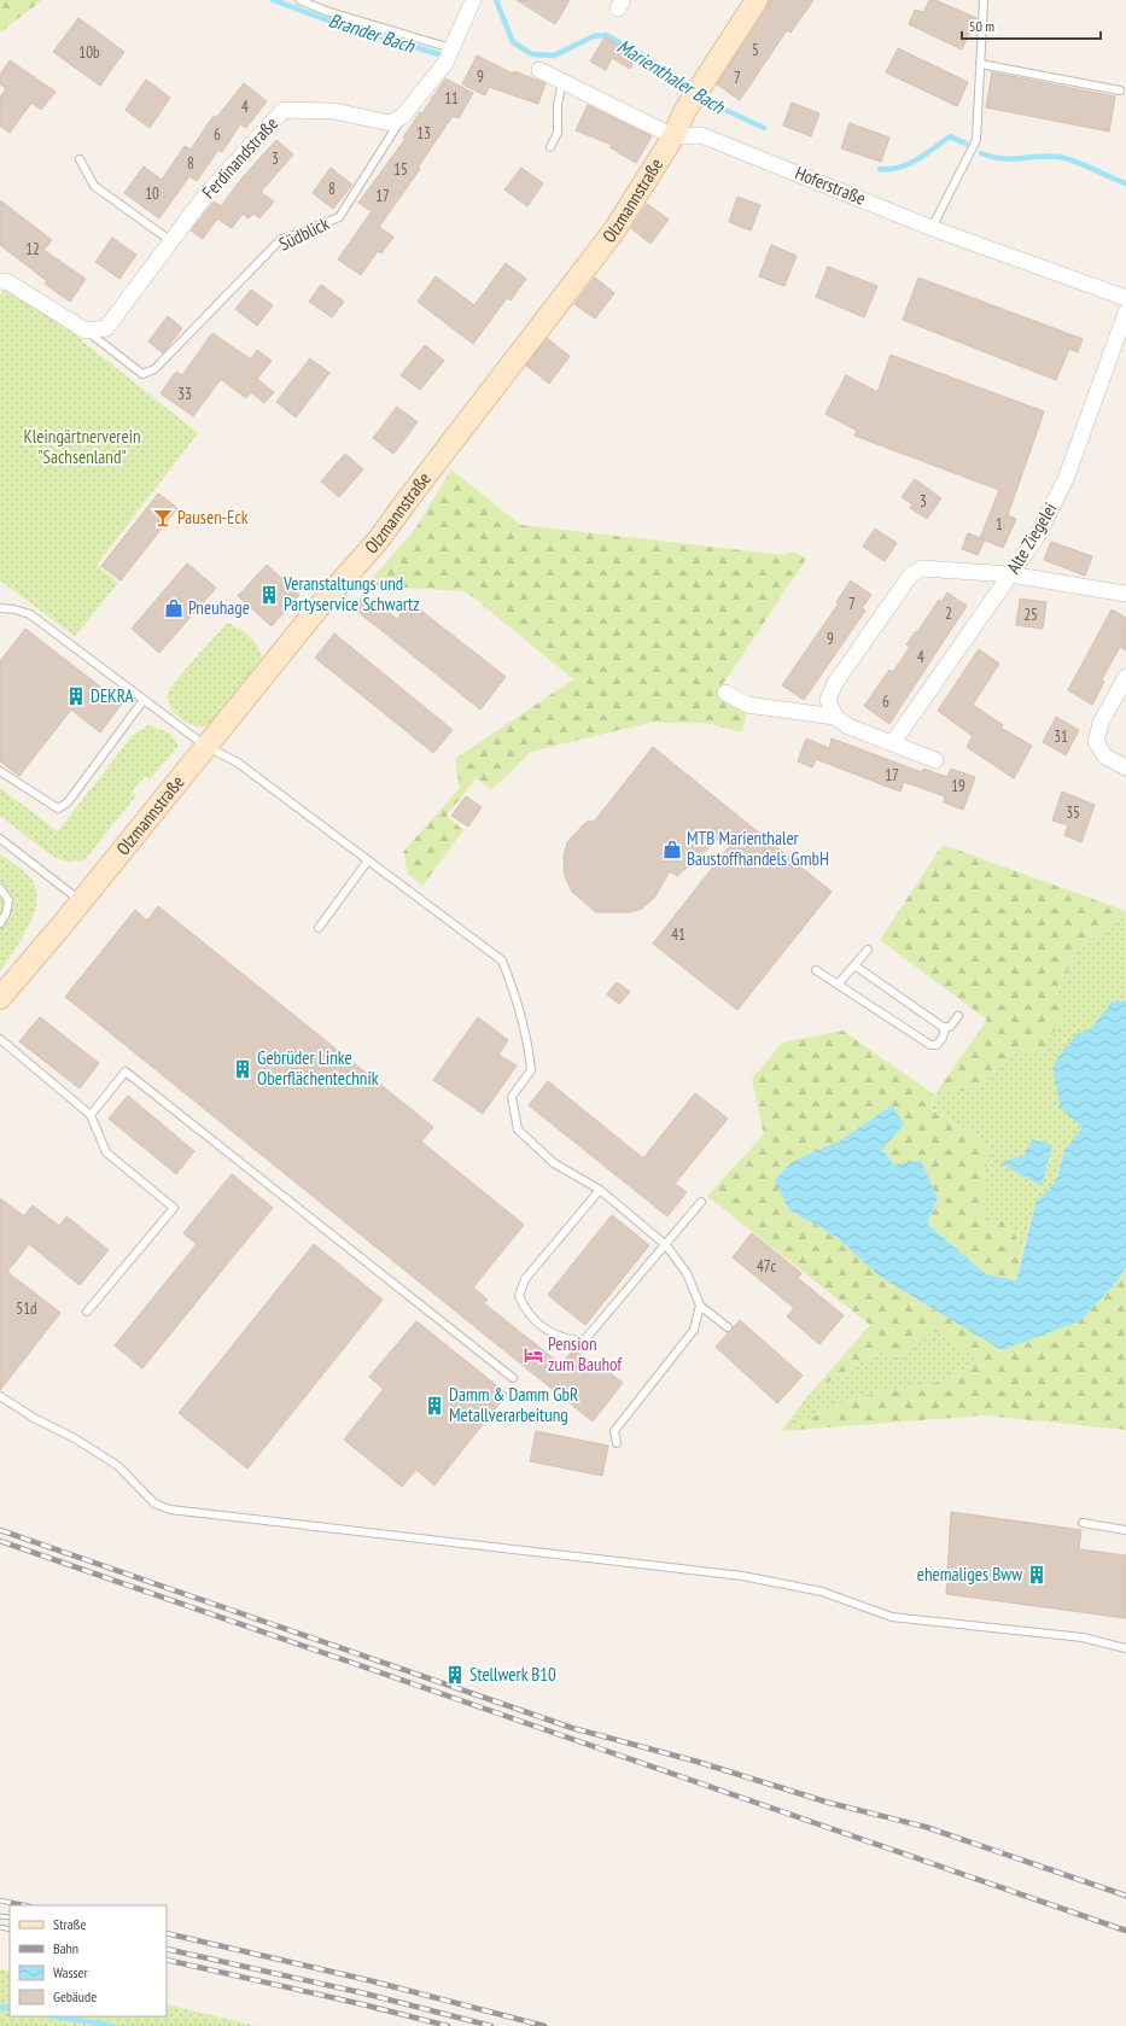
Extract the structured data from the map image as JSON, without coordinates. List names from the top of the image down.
{
  "streets": {
    "main road": ["Olzmannstraße"],
    "street": ["Ferdinandstraße", "Hoferstraße", "Alte Ziegelei"],
    "lane": ["Südblick"]
  },
  "crossings": [
    ["Ferdinandstraße", "Südblick"],
    ["Hoferstraße", "Olzmannstraße"]
  ],
  "water": ["Brander Bach", "Marienthaler Bach"],
  "parks": ["Kleingärtnerverein \"Sachsenland\""],
  "places": {
    "bar": ["Pausen-Eck"],
    "building": [
      "Veranstaltungs und Partyservice Schwartz",
      "DEKRA",
      "Gebrüder Linke Oberflächentechnik",
      "Damm & Damm GbR Metallverarbeitung",
      "ehemaliges Bww",
      "Stellwerk B10"
    ],
    "shop": ["Pneuhage", "MTB Marienthaler Baustoffhandels GmbH"],
    "hotel": ["Pension zum Bauhof"]
  },
  "house_numbers": [
    "5",
    "10b",
    "9",
    "7",
    "11",
    "4",
    "13",
    "6",
    "3",
    "8",
    "15",
    "8",
    "10",
    "17",
    "12",
    "33",
    "3",
    "1",
    "7",
    "2",
    "25",
    "9",
    "4",
    "6",
    "31",
    "17",
    "19",
    "35",
    "41",
    "47c",
    "51d"
  ],
  "legend": [
    "Straße",
    "Bahn",
    "Wasser",
    "Gebäude"
  ],
  "scale_bar": "50 m"
}
